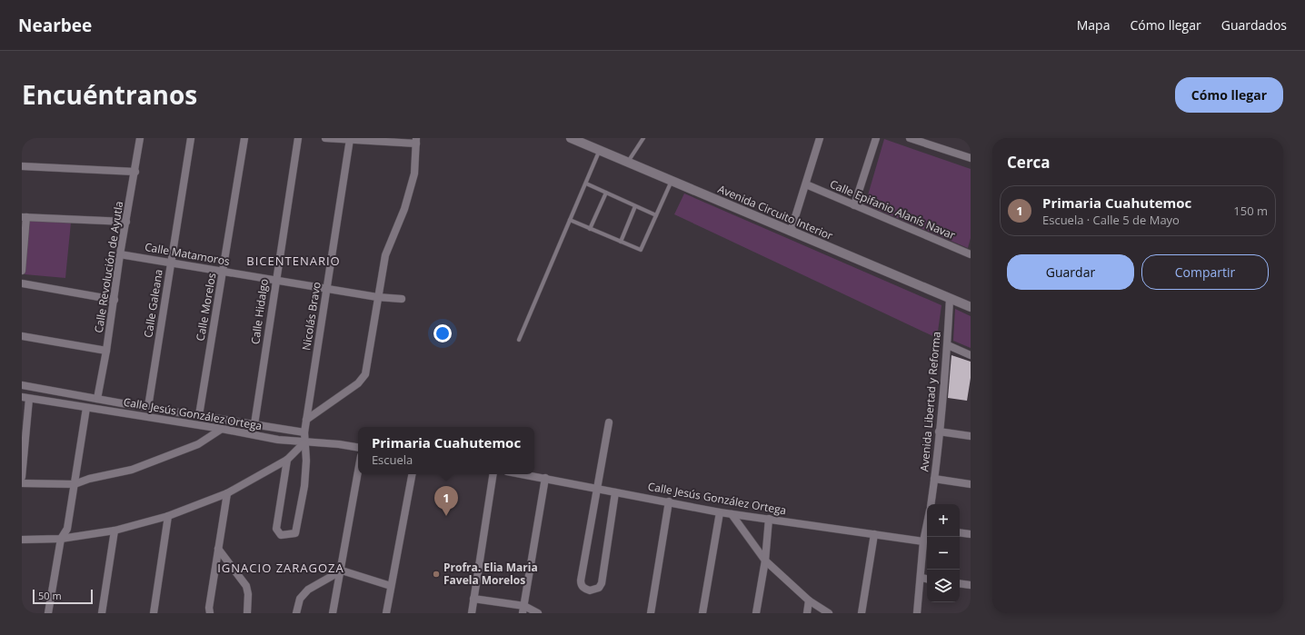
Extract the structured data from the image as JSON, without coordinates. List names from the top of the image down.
{
  "streets": {
    "main road": ["Avenida Circuito Interior"],
    "street": [
      "Calle Epifanio Alanís Navar",
      "Calle Matamoros",
      "Calle Revolución de Ayutla",
      "Calle Galeana",
      "Calle Morelos",
      "Calle Hidalgo",
      "Nicolás Bravo",
      "Avenida Libertad y Reforma",
      "Calle Jesús González Ortega"
    ]
  },
  "crossings": [
    ["Avenida Circuito Interior", "Avenida Libertad y Reforma"],
    ["Calle Matamoros", "Calle Revolución de Ayutla"],
    ["Calle Matamoros", "Calle Galeana"],
    ["Calle Matamoros", "Calle Morelos"],
    ["Calle Matamoros", "Calle Hidalgo"],
    ["Calle Matamoros", "Nicolás Bravo"],
    ["Calle Revolución de Ayutla", "Calle Jesús González Ortega"],
    ["Calle Galeana", "Calle Jesús González Ortega"],
    ["Calle Morelos", "Calle Jesús González Ortega"],
    ["Calle Hidalgo", "Calle Jesús González Ortega"],
    ["Nicolás Bravo", "Calle Jesús González Ortega"]
  ],
  "districts": ["BICENTENARIO", "IGNACIO ZARAGOZA"],
  "places": ["Profra. Elia Maria Favela Morelos"],
  "scale_bar": "50 m",
  "page": {
    "header": "Nearbee",
    "nav": ["Mapa", "Cómo llegar", "Guardados"],
    "title": "Encuéntranos",
    "buttons": [
      "Cómo llegar",
      ["Guardar", "Compartir"]
    ],
    "heading": "Cerca",
    "list": [
      {
        "mark": "1",
        "name": "Primaria Cuahutemoc",
        "note": "Escuela · Calle 5 de Mayo",
        "value": "150 m"
      }
    ],
    "popup": ["Primaria Cuahutemoc", "Escuela"],
    "pins": "1",
    "map_buttons": ["+", "−"],
    "scale": "50 m"
  }
}
